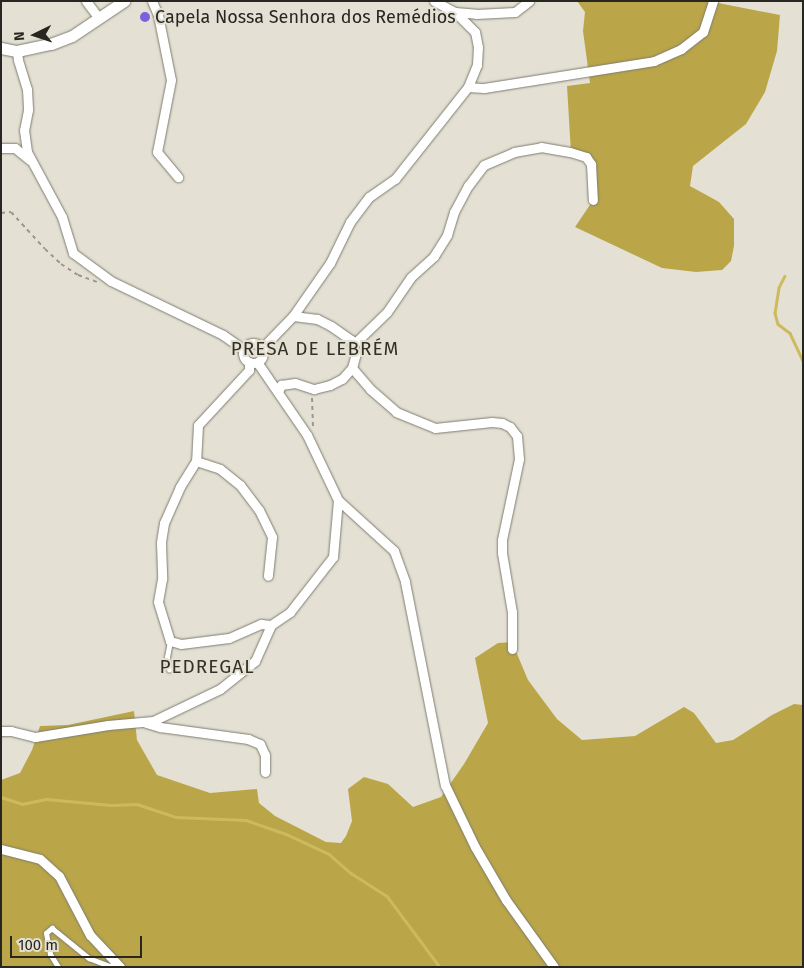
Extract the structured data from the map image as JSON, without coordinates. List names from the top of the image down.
{
  "districts": ["PRESA DE LEBRÉM", "PEDREGAL"],
  "places": ["Capela Nossa Senhora dos Remédios"],
  "scale_bar": "100 m",
  "north": "left"
}
